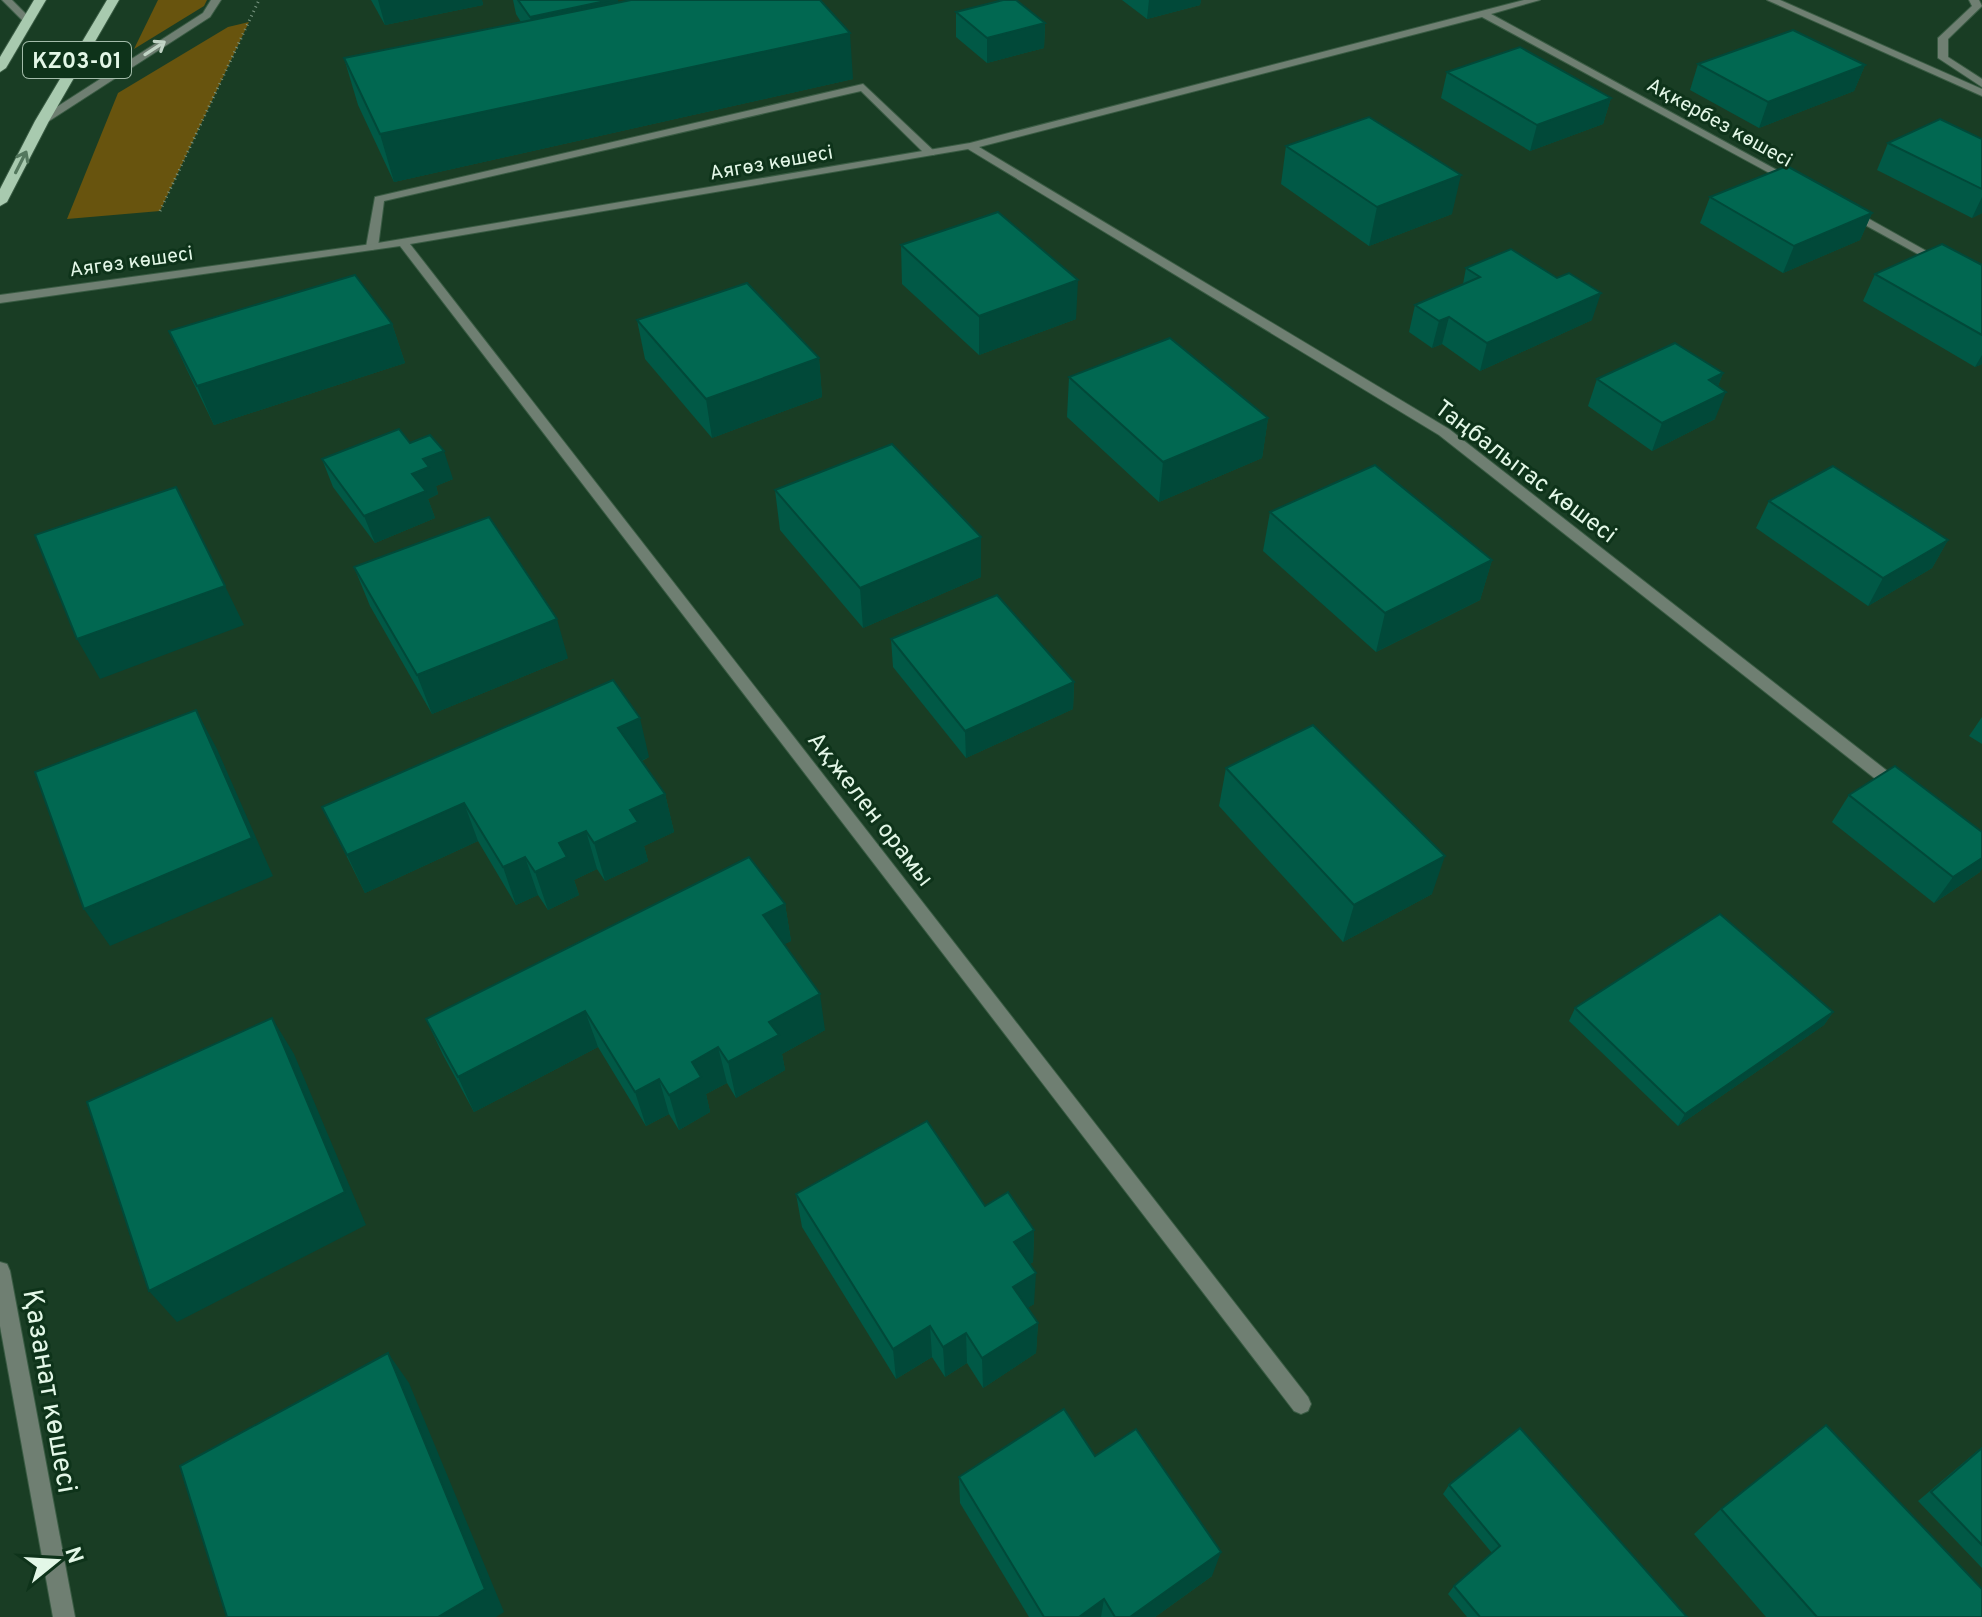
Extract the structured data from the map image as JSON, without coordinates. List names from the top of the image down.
{
  "streets": {
    "main road": ["KZ03-01"],
    "street": [
      "Ақкербез көшесі",
      "Аягөз көшесі",
      "Таңбалытас көшесі",
      "Ақжелен орамы",
      "Қазанат көшесі"
    ]
  },
  "crossings": [
    ["Ақкербез көшесі", "Аягөз көшесі"],
    ["Аягөз көшесі", "Таңбалытас көшесі"],
    ["Аягөз көшесі", "Ақжелен орамы"]
  ],
  "north": "right"
}
